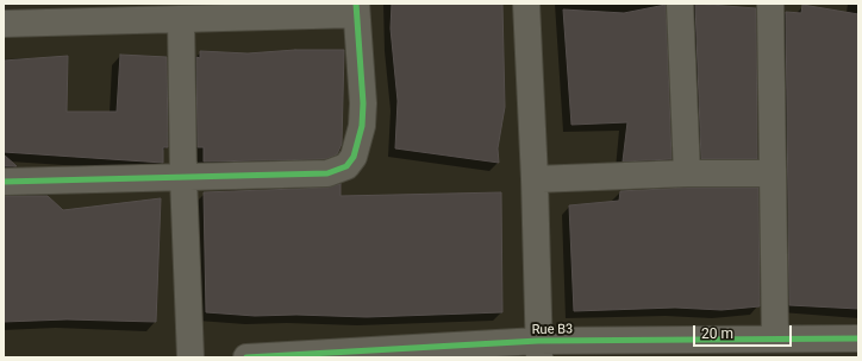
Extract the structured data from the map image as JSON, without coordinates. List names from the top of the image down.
{
  "streets": {
    "street": ["Rue B3"]
  },
  "scale_bar": "20 m"
}
